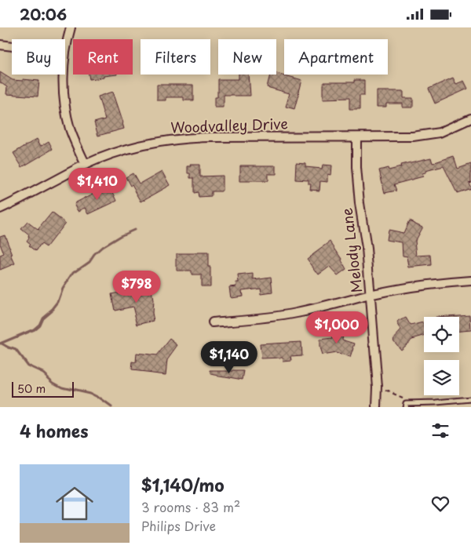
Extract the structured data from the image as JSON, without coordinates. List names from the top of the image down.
{
  "streets": {
    "street": ["Woodvalley Drive", "Melody Lane"]
  },
  "crossings": [
    ["Woodvalley Drive", "Melody Lane"]
  ],
  "scale_bar": "50 m",
  "page": {
    "status": "20:06",
    "chip": [
      "Buy",
      "Rent",
      "Filters",
      "New",
      "Apartment"
    ],
    "price": [
      "$1,410",
      "$798",
      "$1,000",
      "$1,140"
    ],
    "scale": "50 m",
    "heading": "4 homes",
    "list": [
      {
        "name": "$1,140/mo",
        "note": "3 rooms · 83 m² · Philips Drive"
      }
    ]
  }
}
